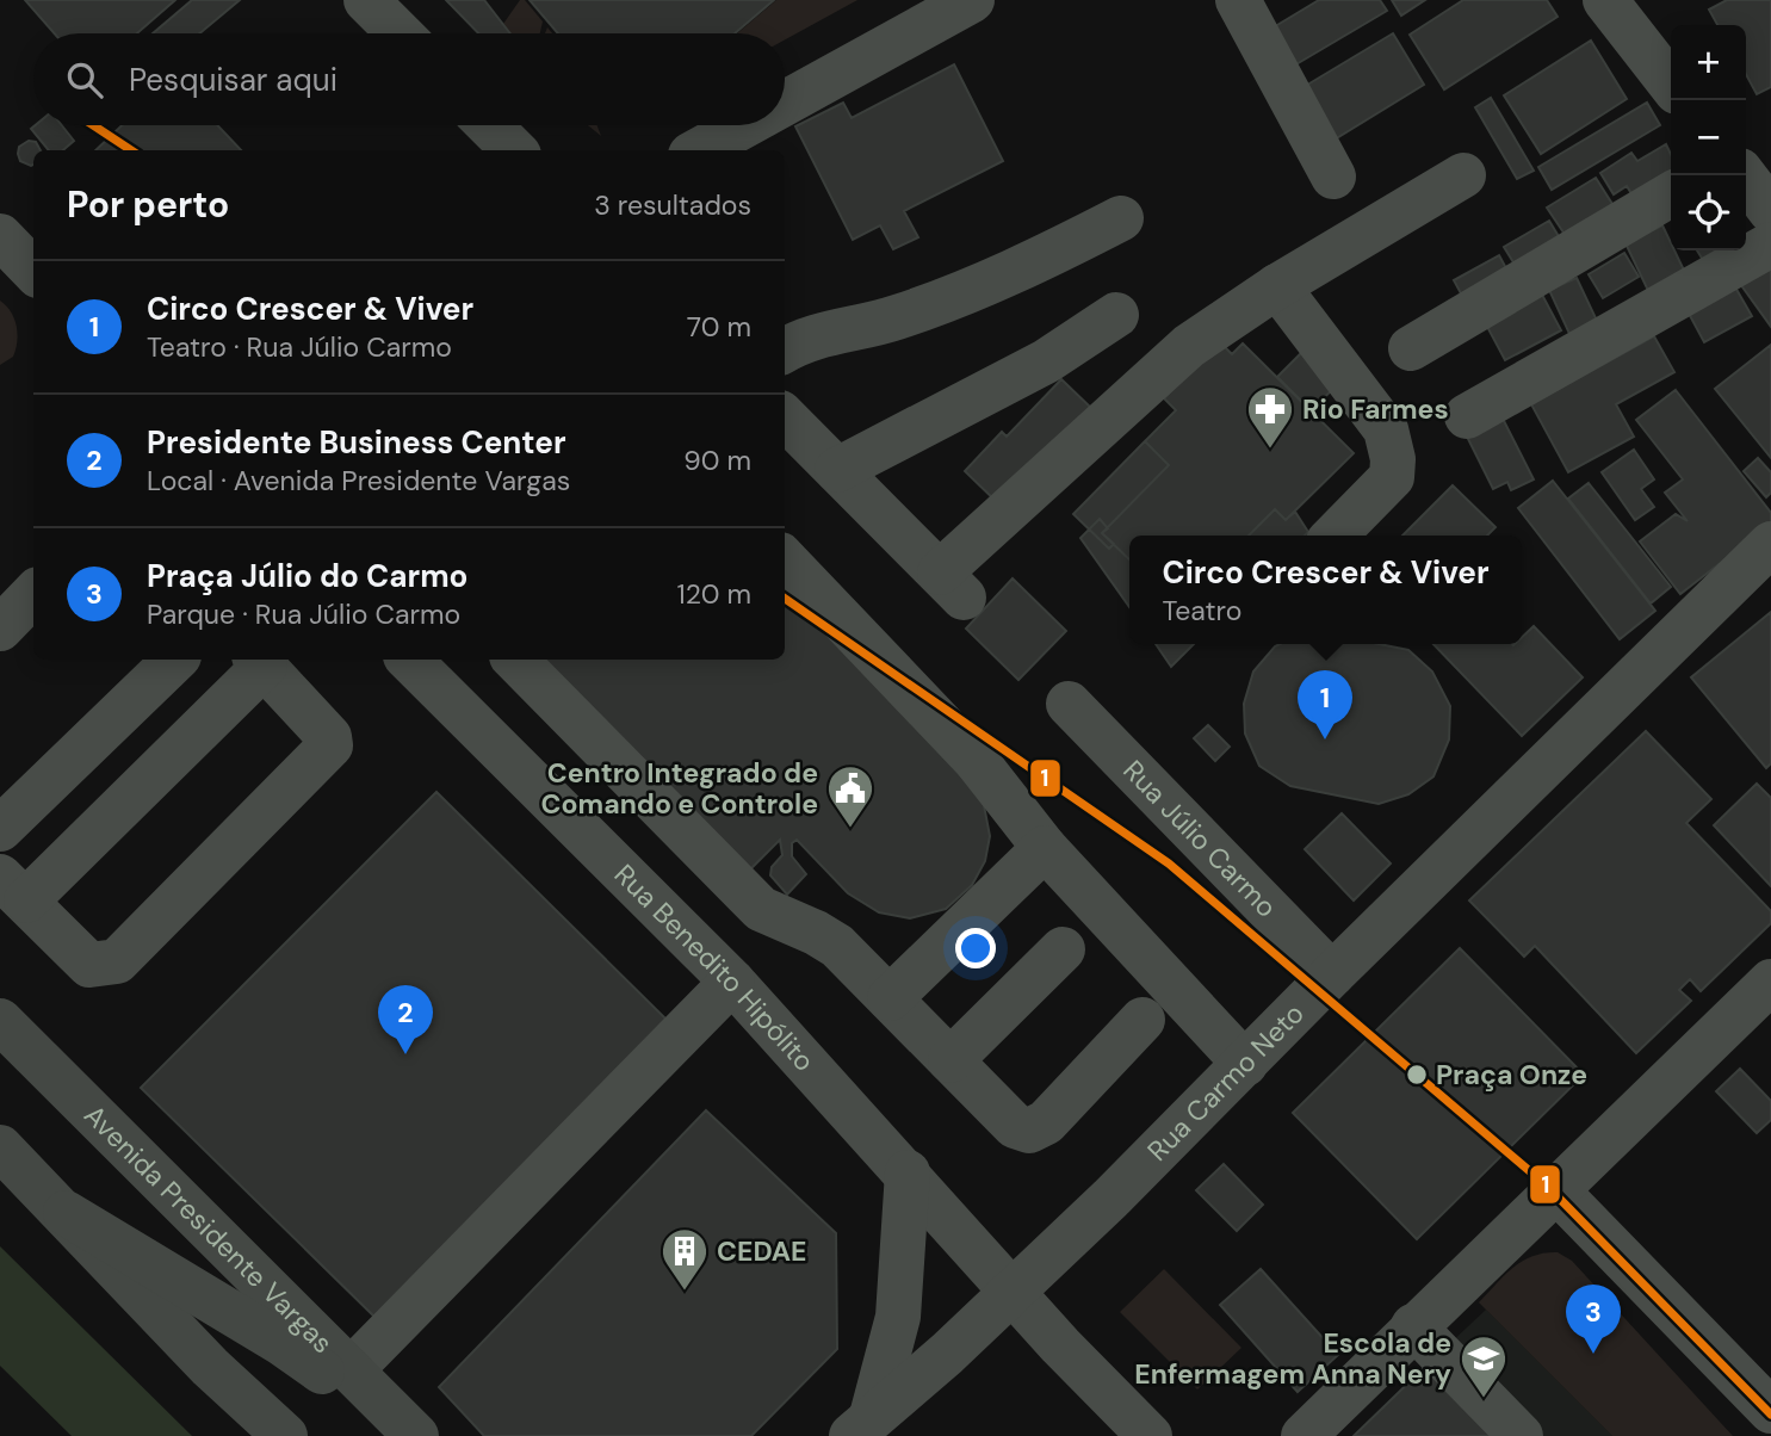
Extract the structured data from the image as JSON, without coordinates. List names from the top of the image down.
{
  "streets": {
    "main road": ["Avenida Presidente Vargas"],
    "street": ["Rua Júlio Carmo", "Rua Benedito Hipólito", "Rua Carmo Neto"]
  },
  "crossings": [
    ["Rua Júlio Carmo", "Rua Carmo Neto"],
    ["Rua Benedito Hipólito", "Rua Carmo Neto"]
  ],
  "places": {
    "pharmacy": ["Rio Farmes"],
    "public building": ["Centro Integrado de Comando e Controle"],
    "other": ["Praça Onze"],
    "building": ["CEDAE"],
    "school or university": ["Escola de Enfermagem Anna Nery"]
  },
  "lines": ["transit line 1"],
  "page": {
    "map_buttons": ["+", "−"],
    "search": "Pesquisar aqui",
    "heading": ["Por perto", "3 resultados"],
    "list": [
      {
        "mark": "1",
        "name": "Circo Crescer & Viver",
        "note": "Teatro · Rua Júlio Carmo",
        "value": "70 m"
      },
      {
        "mark": "2",
        "name": "Presidente Business Center",
        "note": "Local · Avenida Presidente Vargas",
        "value": "90 m"
      },
      {
        "mark": "3",
        "name": "Praça Júlio do Carmo",
        "note": "Parque · Rua Júlio Carmo",
        "value": "120 m"
      }
    ],
    "popup": ["Circo Crescer & Viver", "Teatro"],
    "pins": ["1", "2", "3"]
  }
}
